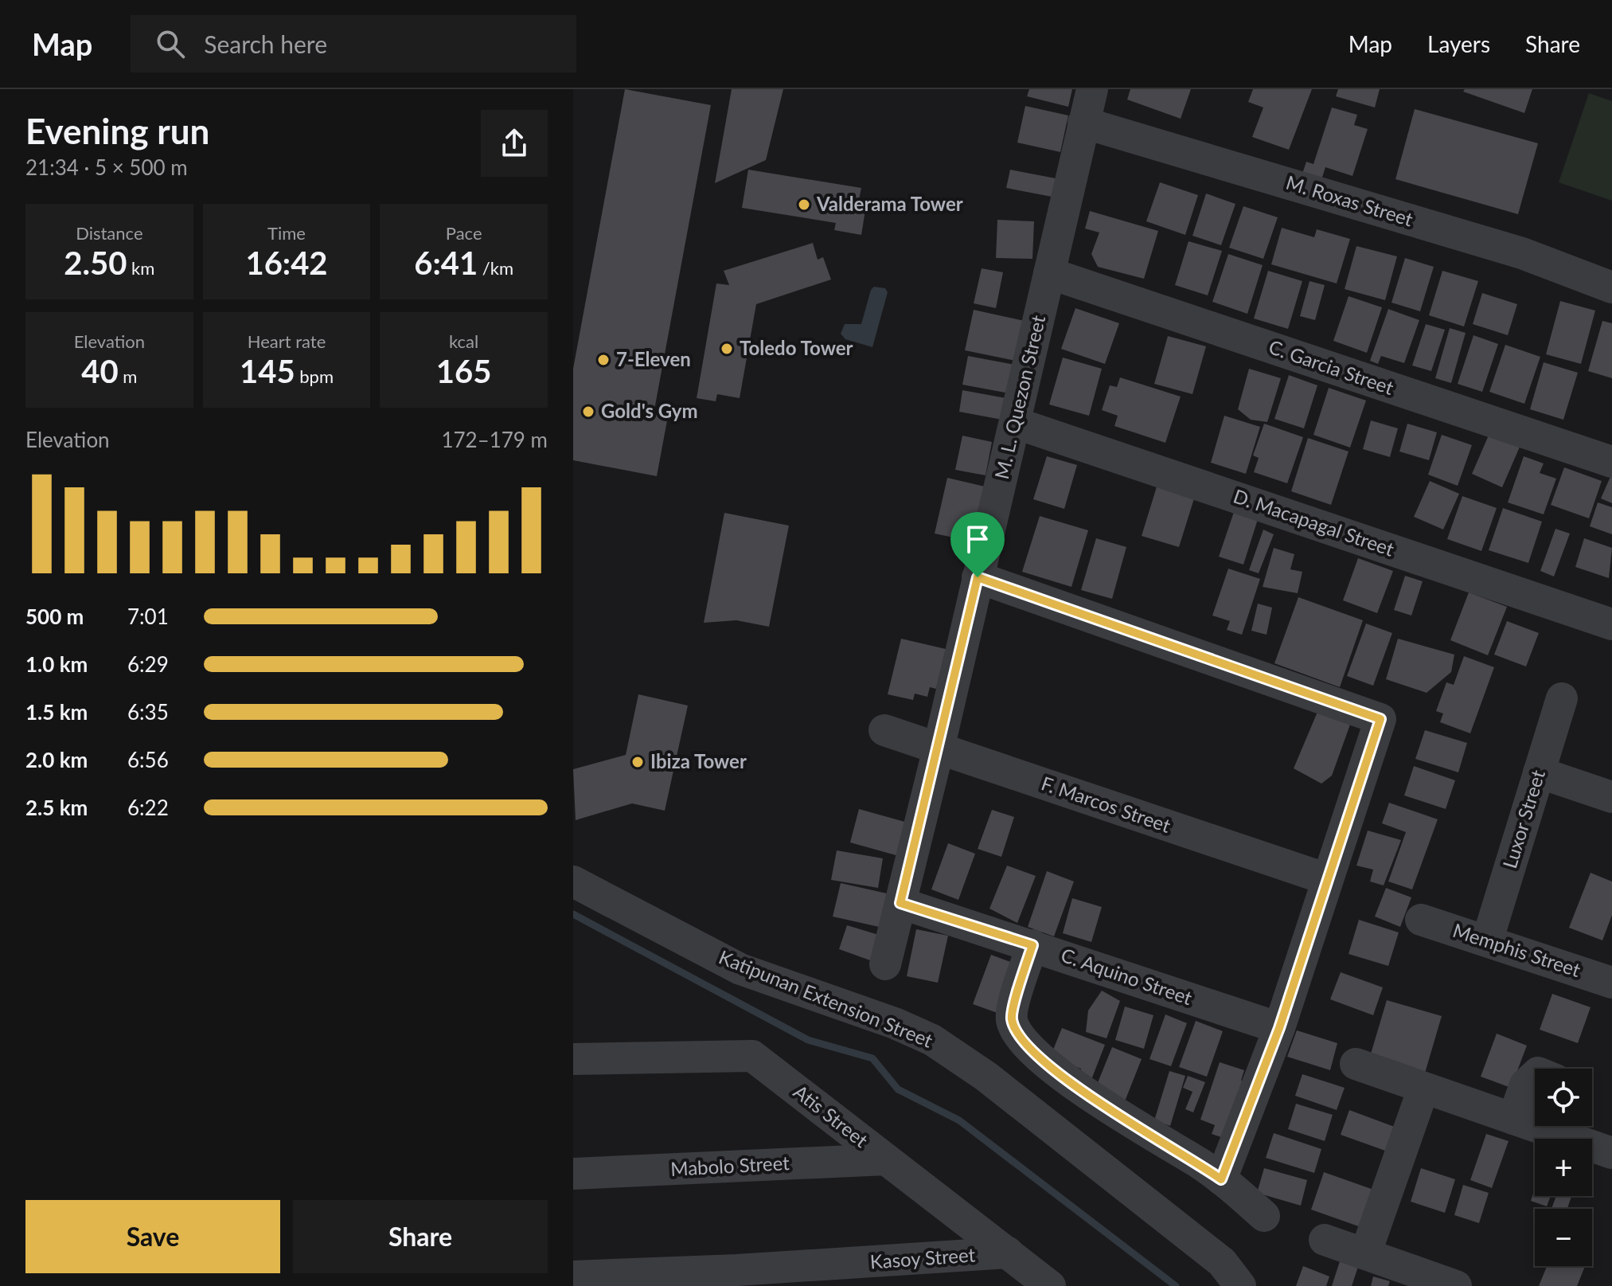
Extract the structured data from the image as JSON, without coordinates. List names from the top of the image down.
{
  "streets": {
    "street": [
      "M. Roxas Street",
      "C. Garcia Street",
      "M. L. Quezon Street",
      "D. Macapagal Street",
      "F. Marcos Street",
      "Luxor Street",
      "Memphis Street",
      "C. Aquino Street",
      "Katipunan Extension Street",
      "Atis Street",
      "Mabolo Street",
      "Kasoy Street"
    ]
  },
  "crossings": [
    ["M. Roxas Street", "M. L. Quezon Street"],
    ["C. Garcia Street", "M. L. Quezon Street"],
    ["M. L. Quezon Street", "D. Macapagal Street"],
    ["M. L. Quezon Street", "F. Marcos Street"],
    ["M. L. Quezon Street", "C. Aquino Street"],
    ["Luxor Street", "Memphis Street"],
    ["Atis Street", "Mabolo Street"],
    ["Atis Street", "Kasoy Street"]
  ],
  "places": [
    "Valderama Tower",
    "Toledo Tower",
    "7-Eleven",
    "Gold's Gym",
    "Ibiza Tower"
  ],
  "page": {
    "header": "Map",
    "search": "Search here",
    "nav": ["Map", "Layers", "Share"],
    "heading": ["Evening run", "21:34 · 5 × 500 m"],
    "stats": [
      ["Distance", "2.50 km"],
      ["Time", "16:42"],
      ["Pace", "6:41 /km"],
      ["Elevation", "40 m"],
      ["Heart rate", "145 bpm"],
      ["kcal", "165"]
    ],
    "chart": ["Elevation", "172–179 m"],
    "list": [
      {
        "name": "500 m",
        "note": "7:01"
      },
      {
        "name": "1.0 km",
        "note": "6:29"
      },
      {
        "name": "1.5 km",
        "note": "6:35"
      },
      {
        "name": "2.0 km",
        "note": "6:56"
      },
      {
        "name": "2.5 km",
        "note": "6:22"
      }
    ],
    "map_buttons": ["+", "−"],
    "buttons": ["Save", "Share"]
  }
}
